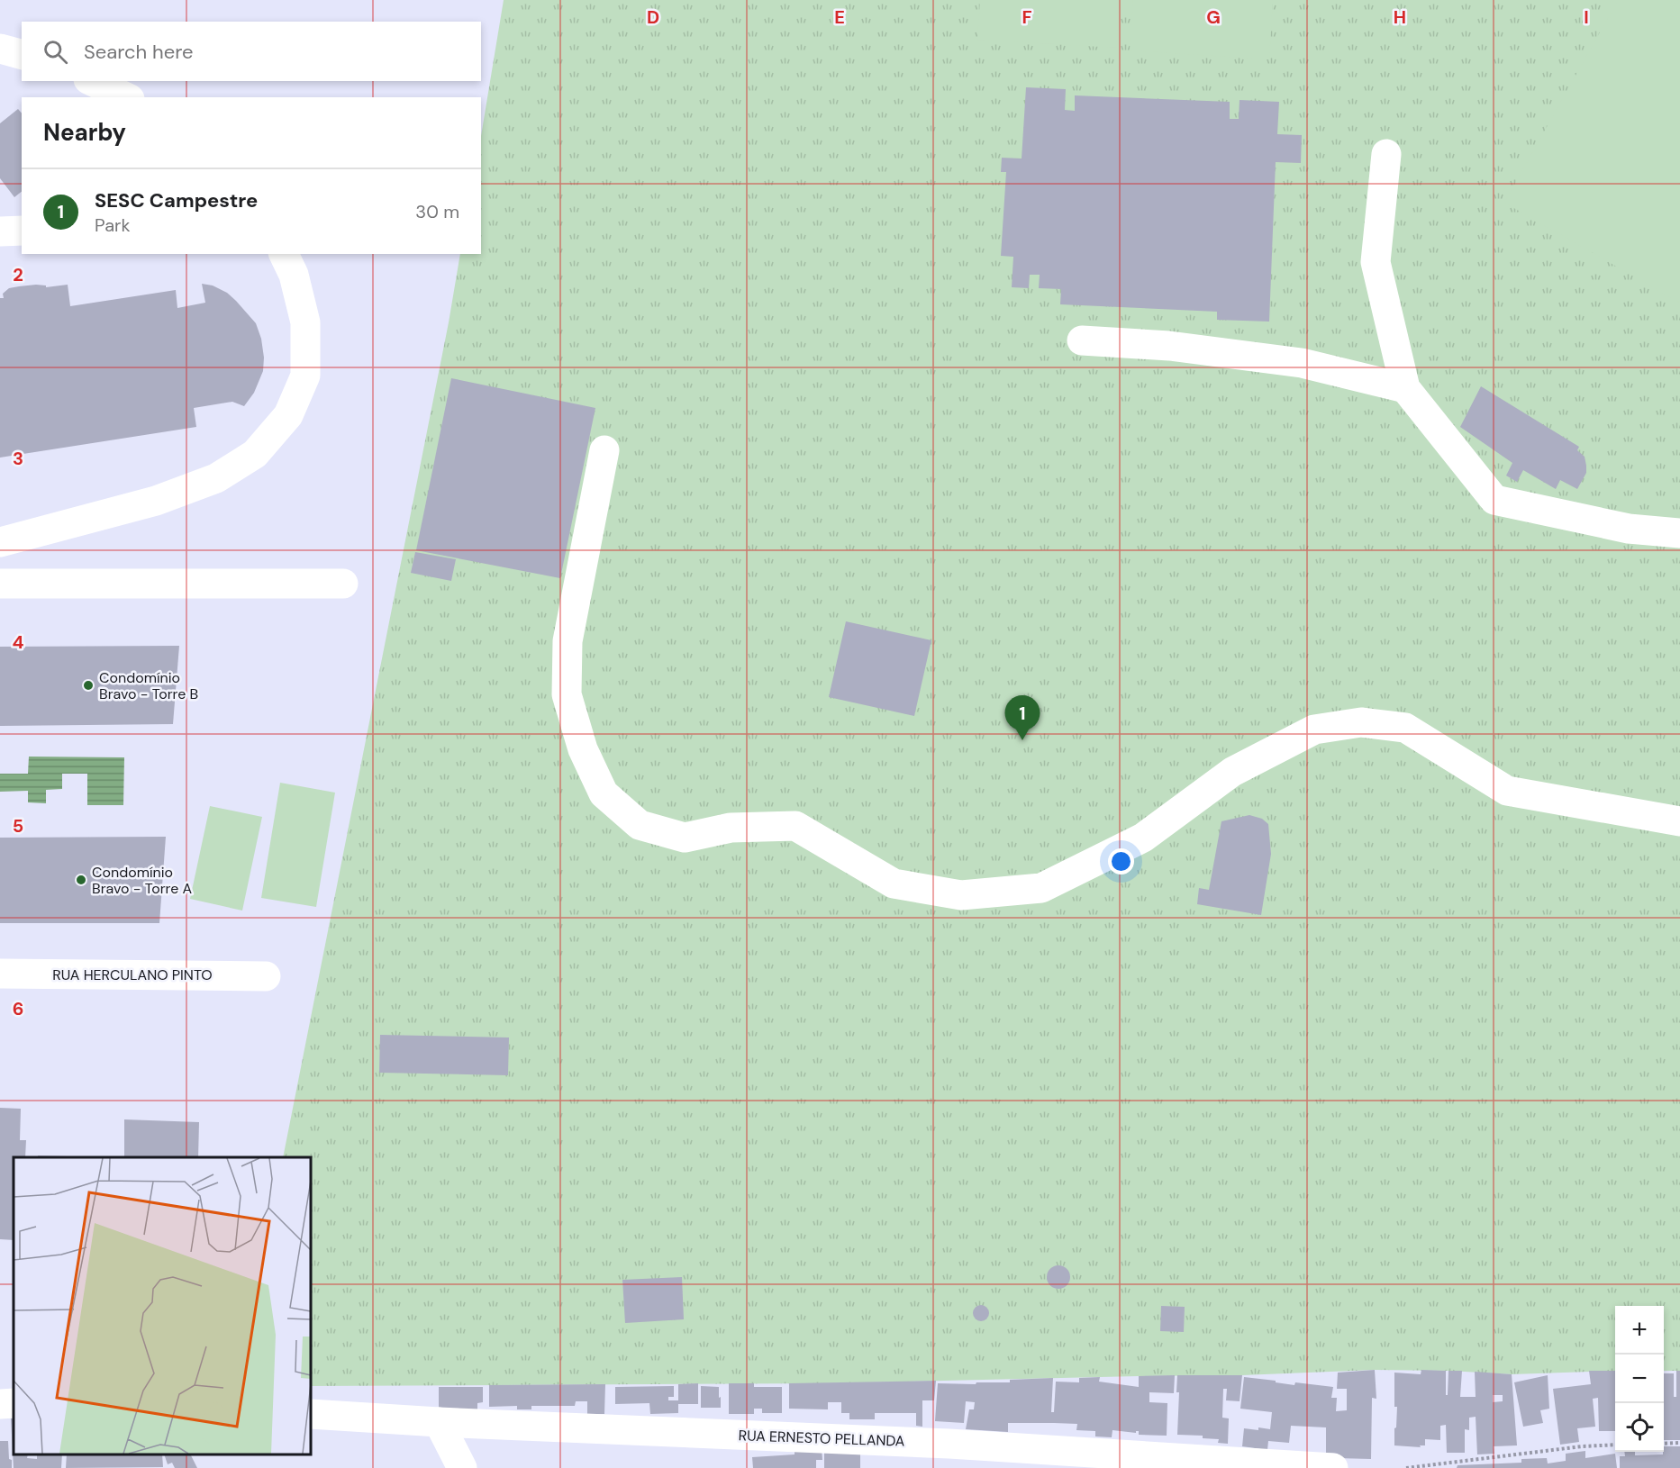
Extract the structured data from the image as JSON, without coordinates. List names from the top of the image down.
{
  "streets": {
    "street": ["RUA HERCULANO PINTO", "RUA ERNESTO PELLANDA"]
  },
  "places": ["Condomínio Bravo - Torre B", "Condomínio Bravo - Torre A"],
  "page": {
    "search": "Search here",
    "heading": "Nearby",
    "list": [
      {
        "mark": "1",
        "name": "SESC Campestre",
        "note": "Park",
        "value": "30 m"
      }
    ],
    "pins": "1",
    "map_buttons": ["+", "−"]
  },
  "grid": {
    "columns": [
      "D",
      "E",
      "F",
      "G",
      "H",
      "I"
    ],
    "rows": [
      "2",
      "3",
      "4",
      "5",
      "6"
    ]
  }
}
